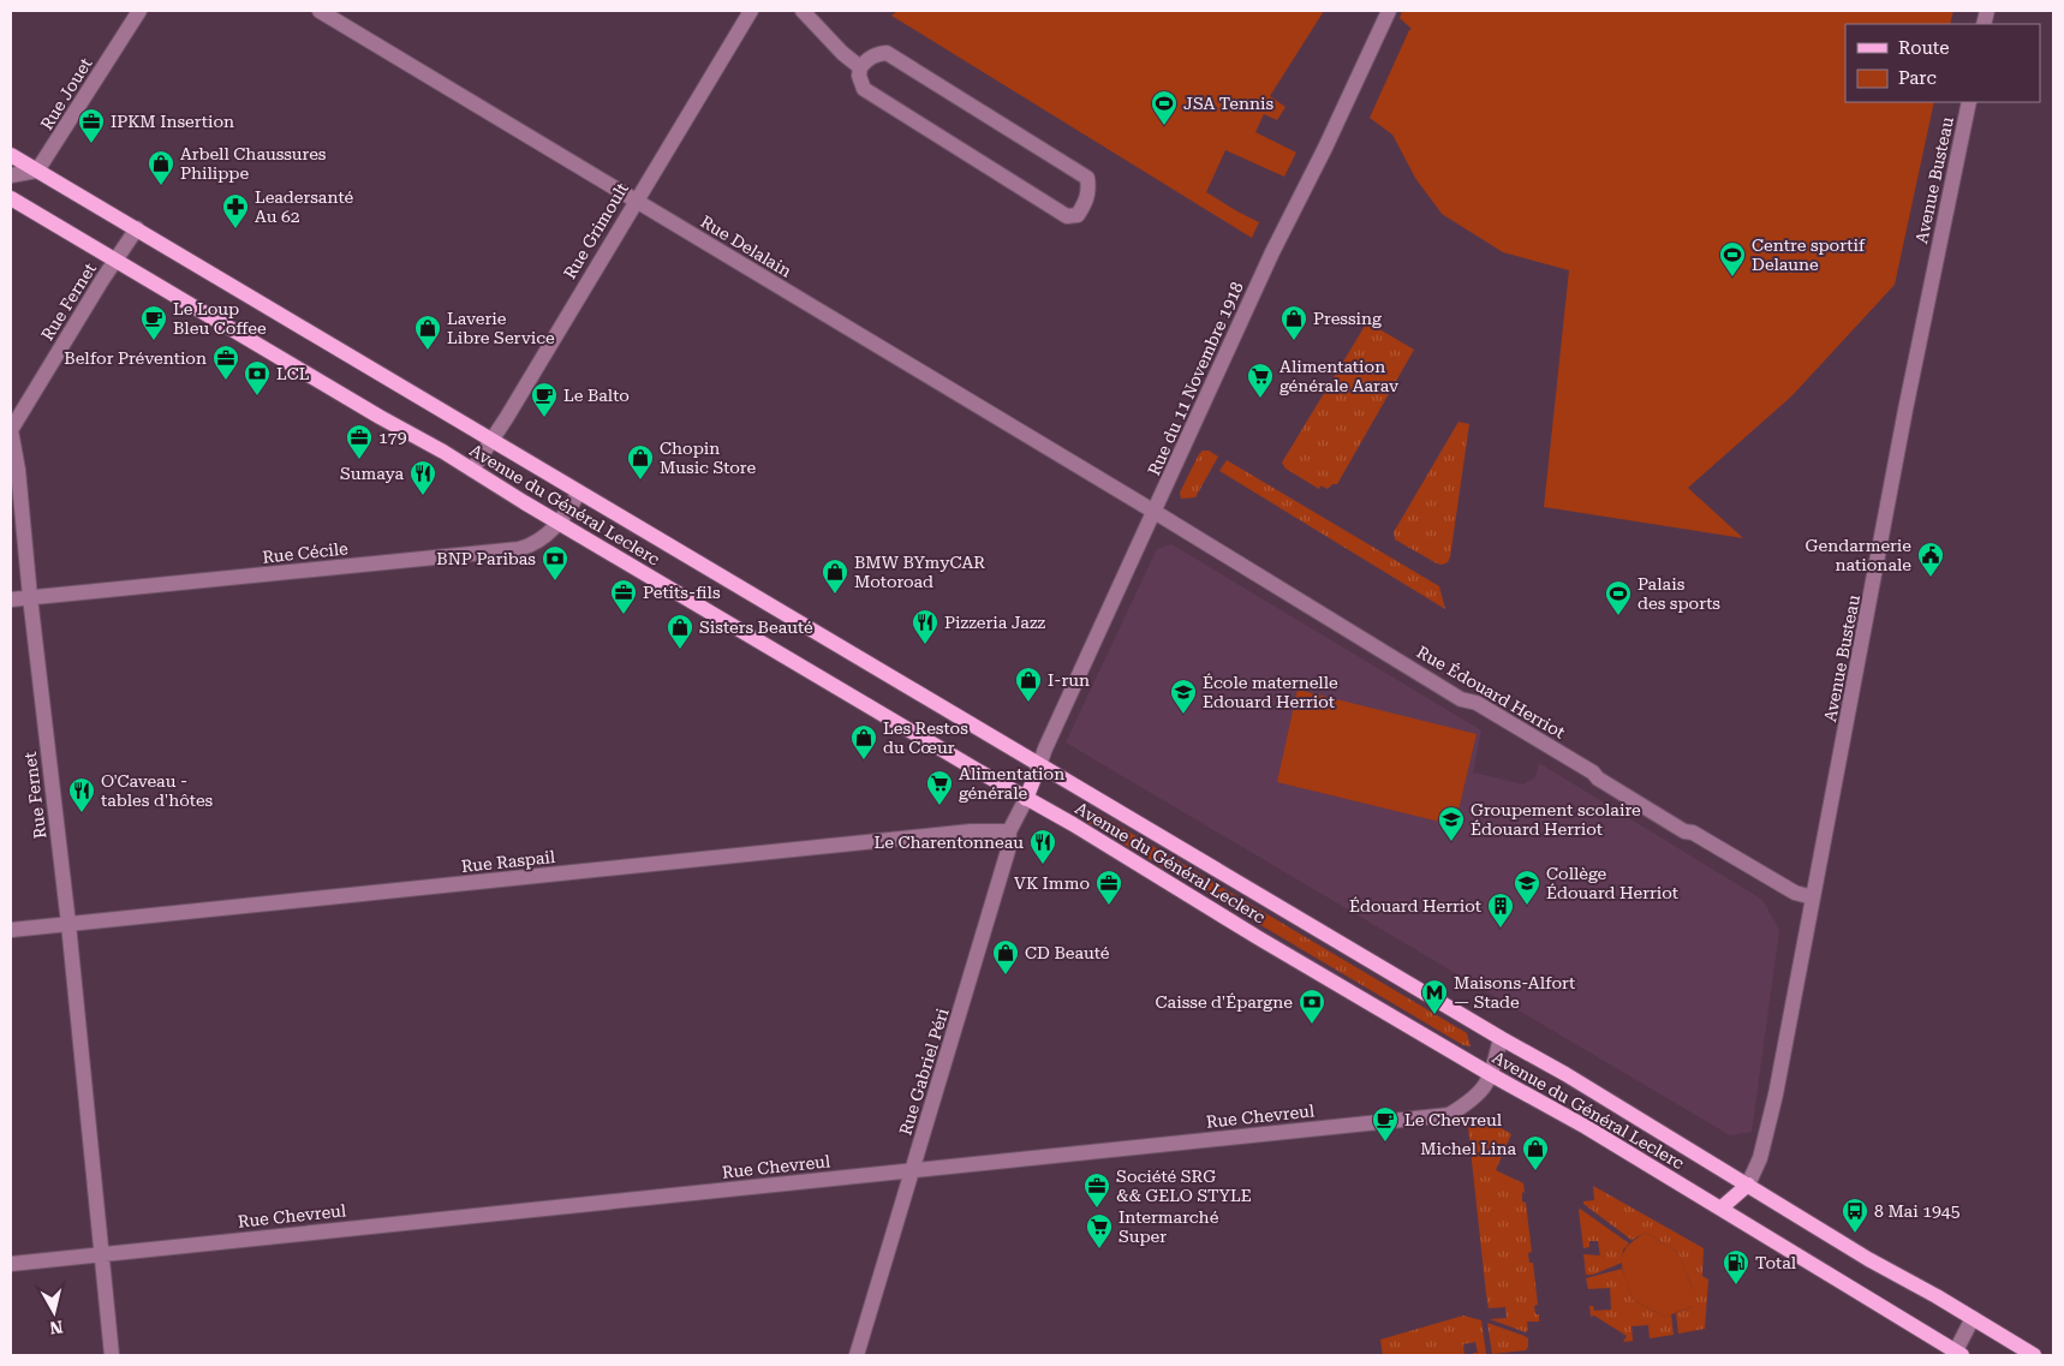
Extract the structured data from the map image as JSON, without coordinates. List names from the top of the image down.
{
  "streets": {
    "main road": ["Avenue du Général Leclerc"],
    "street": [
      "Rue Jouet",
      "Avenue Busteau",
      "Rue Grimoult",
      "Rue Delalain",
      "Rue Fernet",
      "Rue du 11 Novembre 1918",
      "Rue Cécile",
      "Rue Édouard Herriot",
      "Rue Raspail",
      "Rue Gabriel Péri",
      "Rue Chevreul"
    ]
  },
  "crossings": [
    ["Rue Jouet", "Avenue du Général Leclerc"],
    ["Avenue Busteau", "Avenue du Général Leclerc"],
    ["Avenue Busteau", "Rue Édouard Herriot"],
    ["Rue Grimoult", "Rue Delalain"],
    ["Rue Grimoult", "Avenue du Général Leclerc"],
    ["Rue Delalain", "Rue du 11 Novembre 1918"],
    ["Rue Delalain", "Rue Édouard Herriot"],
    ["Rue Fernet", "Avenue du Général Leclerc"],
    ["Rue Fernet", "Rue Cécile"],
    ["Rue Fernet", "Rue Raspail"],
    ["Rue Fernet", "Rue Chevreul"],
    ["Rue du 11 Novembre 1918", "Avenue du Général Leclerc"],
    ["Rue du 11 Novembre 1918", "Rue Édouard Herriot"],
    ["Avenue du Général Leclerc", "Rue Cécile"],
    ["Avenue du Général Leclerc", "Rue Gabriel Péri"],
    ["Avenue du Général Leclerc", "Rue Chevreul"],
    ["Rue Raspail", "Rue Gabriel Péri"],
    ["Rue Gabriel Péri", "Rue Chevreul"]
  ],
  "places": {
    "sports": ["JSA Tennis", "Centre sportif Delaune", "Palais des sports"],
    "office": [
      "IPKM Insertion",
      "Belfor Prévention",
      "179",
      "Petits-fils",
      "VK Immo",
      "Société SRG && GELO STYLE"
    ],
    "shop": [
      "Arbell Chaussures Philippe",
      "Pressing",
      "Laverie Libre Service",
      "Chopin Music Store",
      "BMW BYmyCAR Motoroad",
      "Sisters Beauté",
      "I-run",
      "Les Restos du Cœur",
      "CD Beauté",
      "Michel Lina"
    ],
    "pharmacy": ["Leadersanté Au 62"],
    "cafe": ["Le Loup Bleu Coffee", "Le Balto", "Le Chevreul"],
    "bank": ["LCL", "BNP Paribas", "Caisse d'Épargne"],
    "supermarket": ["Alimentation générale Aarav", "Alimentation générale", "Intermarché Super"],
    "restaurant": [
      "Sumaya",
      "Pizzeria Jazz",
      "O'Caveau - tables d'hôtes",
      "Le Charentonneau"
    ],
    "public building": ["Gendarmerie nationale"],
    "school or university": ["École maternelle Edouard Herriot", "Groupement scolaire Édouard Herriot", "Collège Édouard Herriot"],
    "building": ["Édouard Herriot"],
    "metro station": ["Maisons-Alfort — Stade"],
    "bus stop": ["8 Mai 1945"],
    "fuel station": ["Total"]
  },
  "legend": ["Route", "Parc"],
  "north": "bottom"
}
